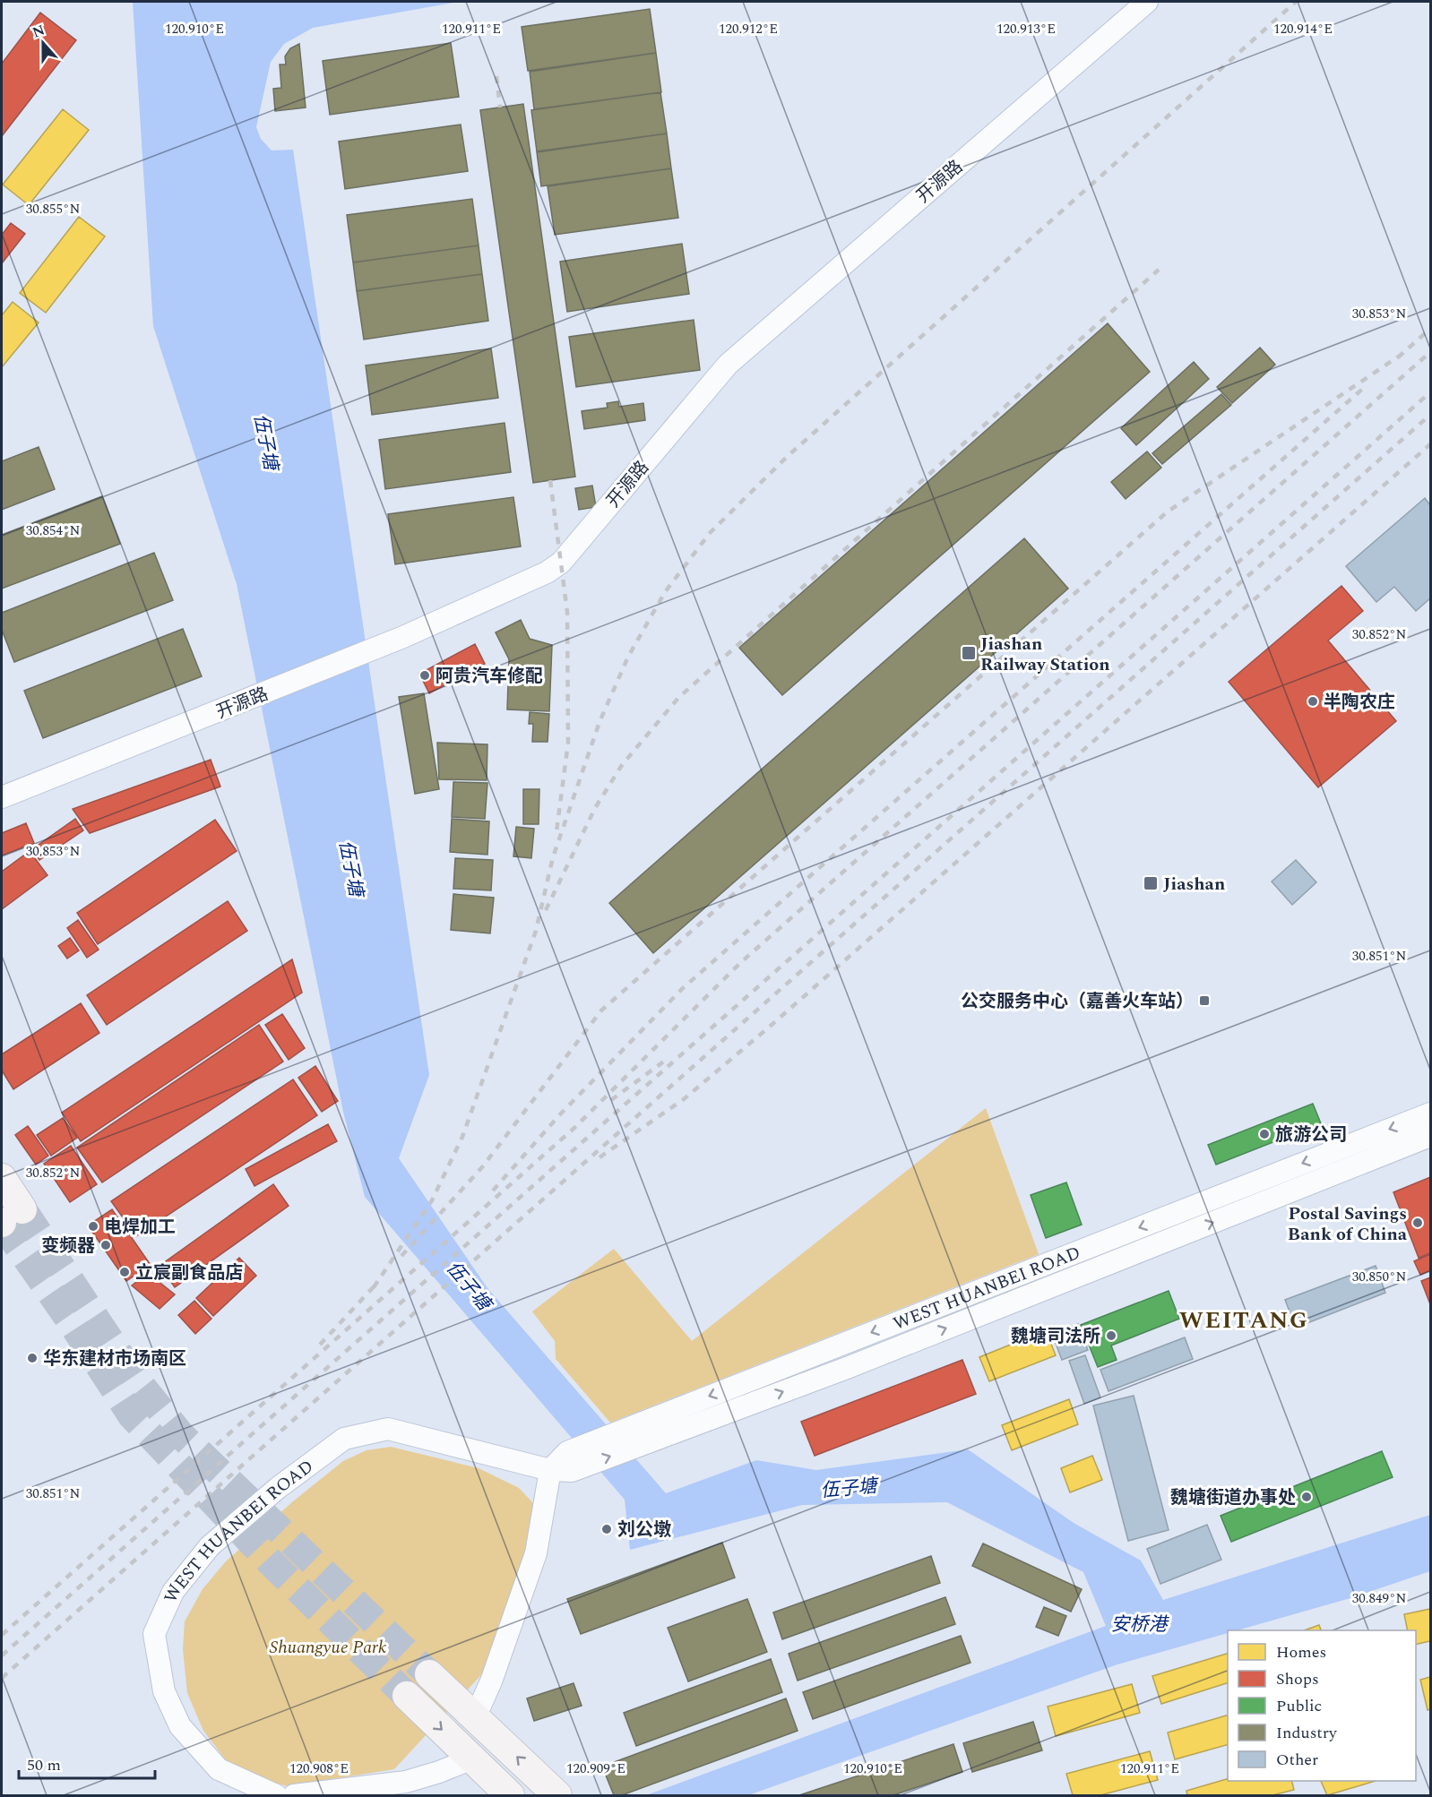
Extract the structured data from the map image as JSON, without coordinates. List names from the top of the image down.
{
  "streets": {
    "street": ["开源路", "WEST HUANBEI ROAD"]
  },
  "districts": ["WEITANG"],
  "water": ["伍子塘", "安桥港"],
  "parks": ["Shuangyue Park"],
  "places": {
    "transit": ["Jiashan Railway Station", "Jiashan", "公交服务中心（嘉善火车站）"],
    "other": [
      "阿贵汽车修配",
      "半陶农庄",
      "旅游公司",
      "Postal Savings Bank of China",
      "电焊加工",
      "变频器",
      "立宸副食品店",
      "魏塘司法所",
      "华东建材市场南区",
      "魏塘街道办事处",
      "刘公墩"
    ]
  },
  "legend": [
    "Homes",
    "Shops",
    "Public",
    "Industry",
    "Other"
  ],
  "scale_bar": "50 m",
  "north": "top",
  "coordinates": [
    "120.910°E",
    "120.911°E",
    "120.912°E",
    "120.913°E",
    "120.914°E",
    "30.855°N",
    "30.853°N",
    "30.854°N",
    "30.852°N",
    "30.851°N",
    "30.850°N",
    "30.849°N",
    "120.908°E",
    "120.909°E"
  ]
}
